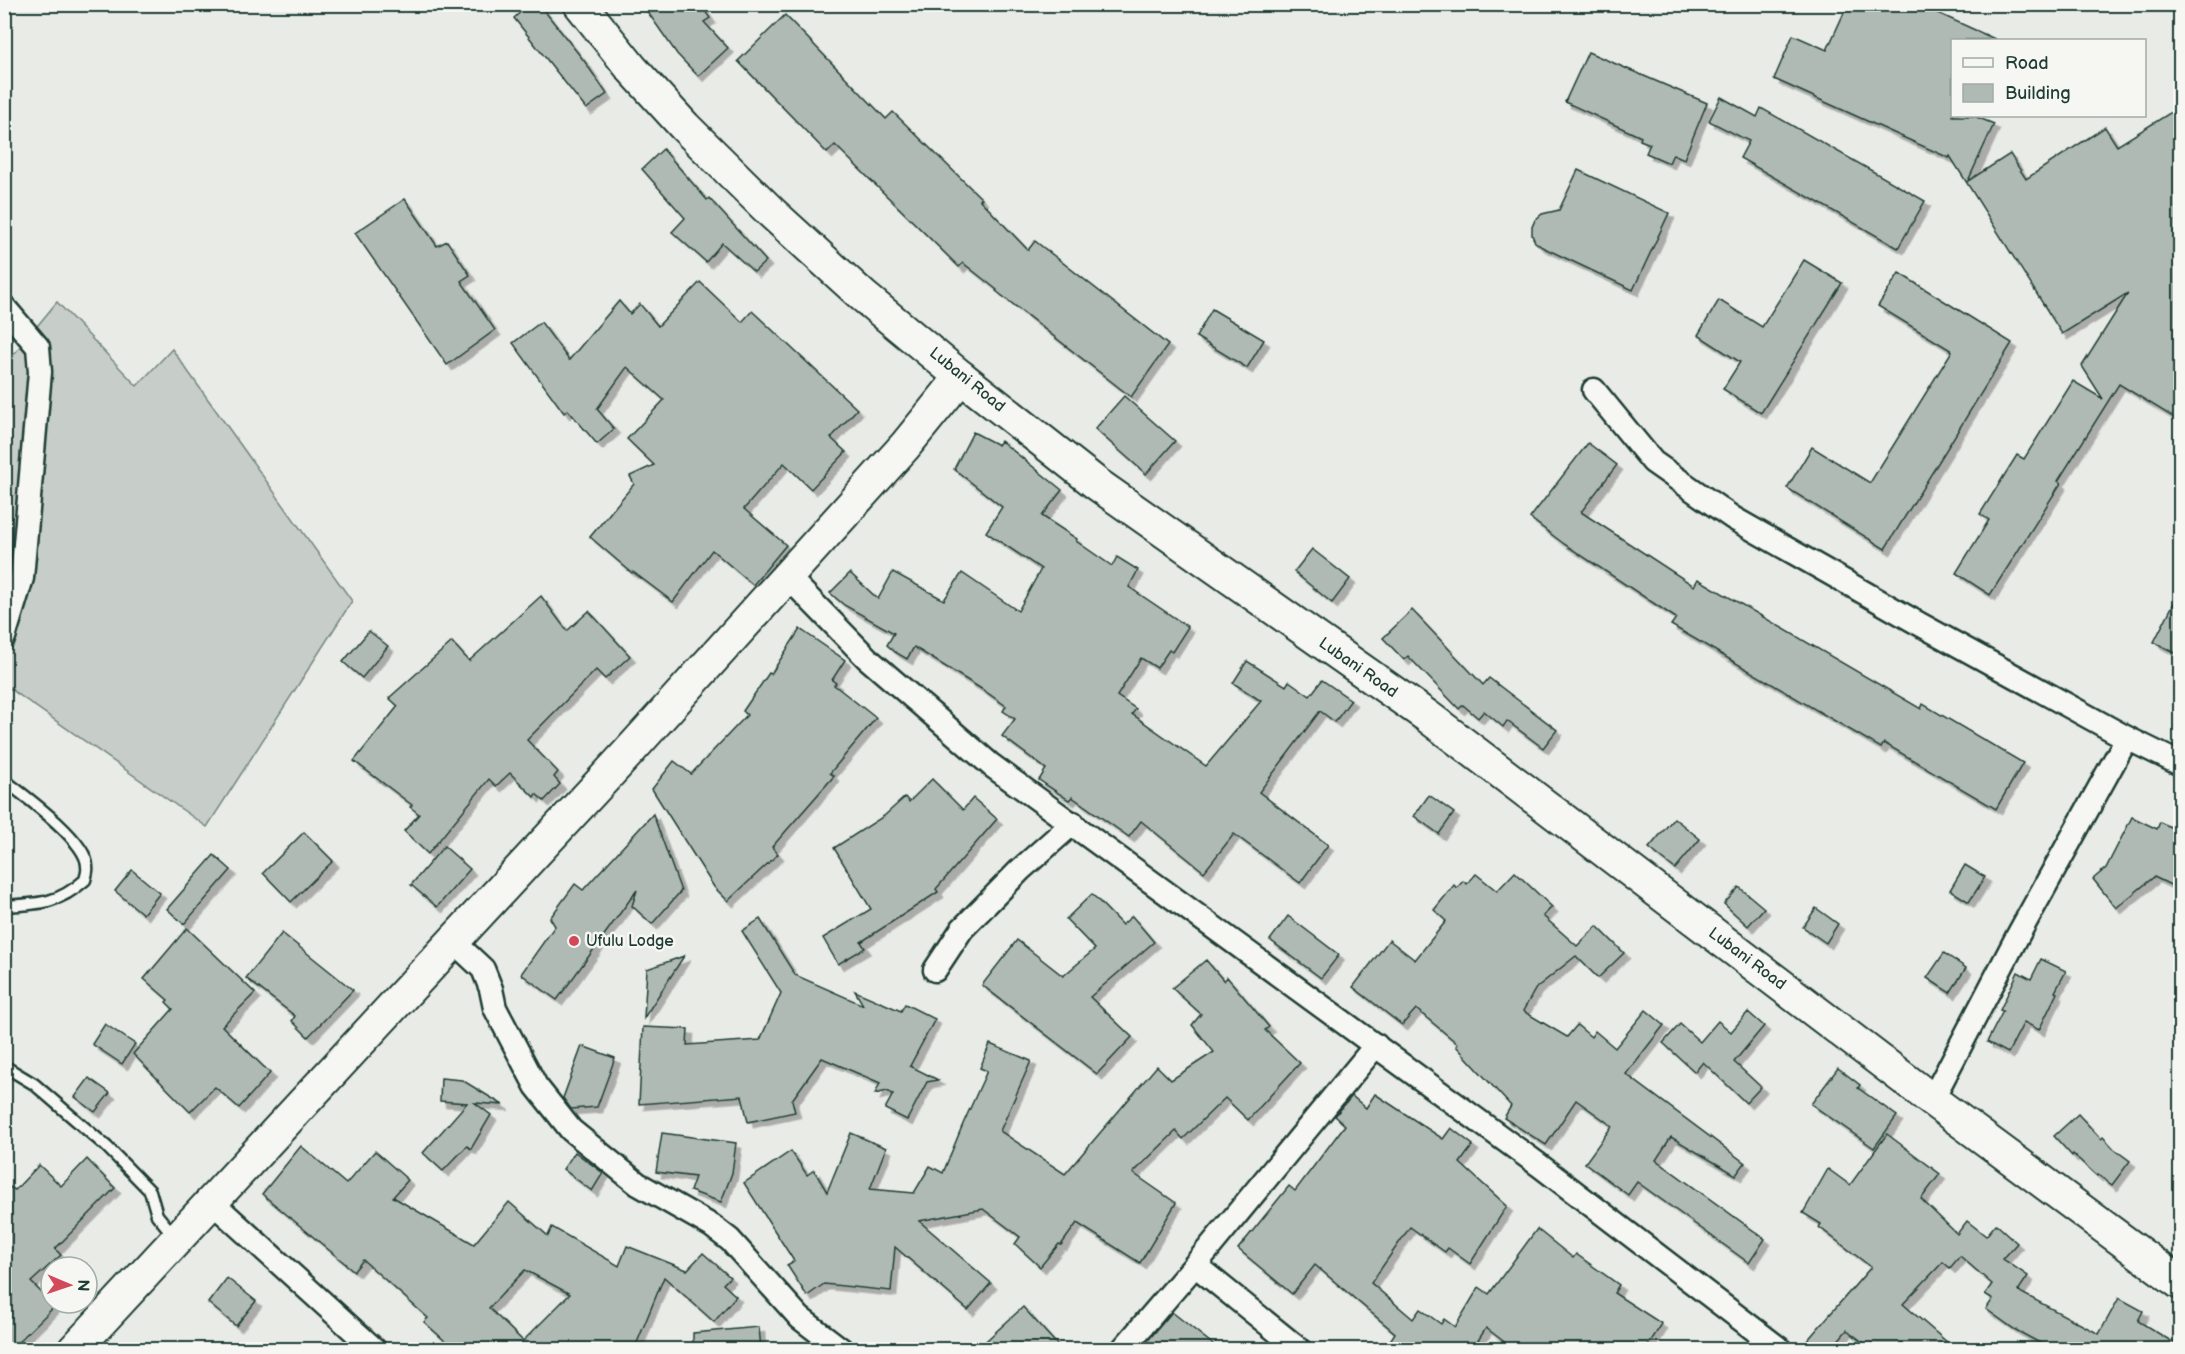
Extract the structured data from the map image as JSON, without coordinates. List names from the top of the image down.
{
  "streets": {
    "street": ["Lubani Road"]
  },
  "places": ["Ufulu Lodge"],
  "legend": ["Road", "Building"],
  "north": "right"
}
